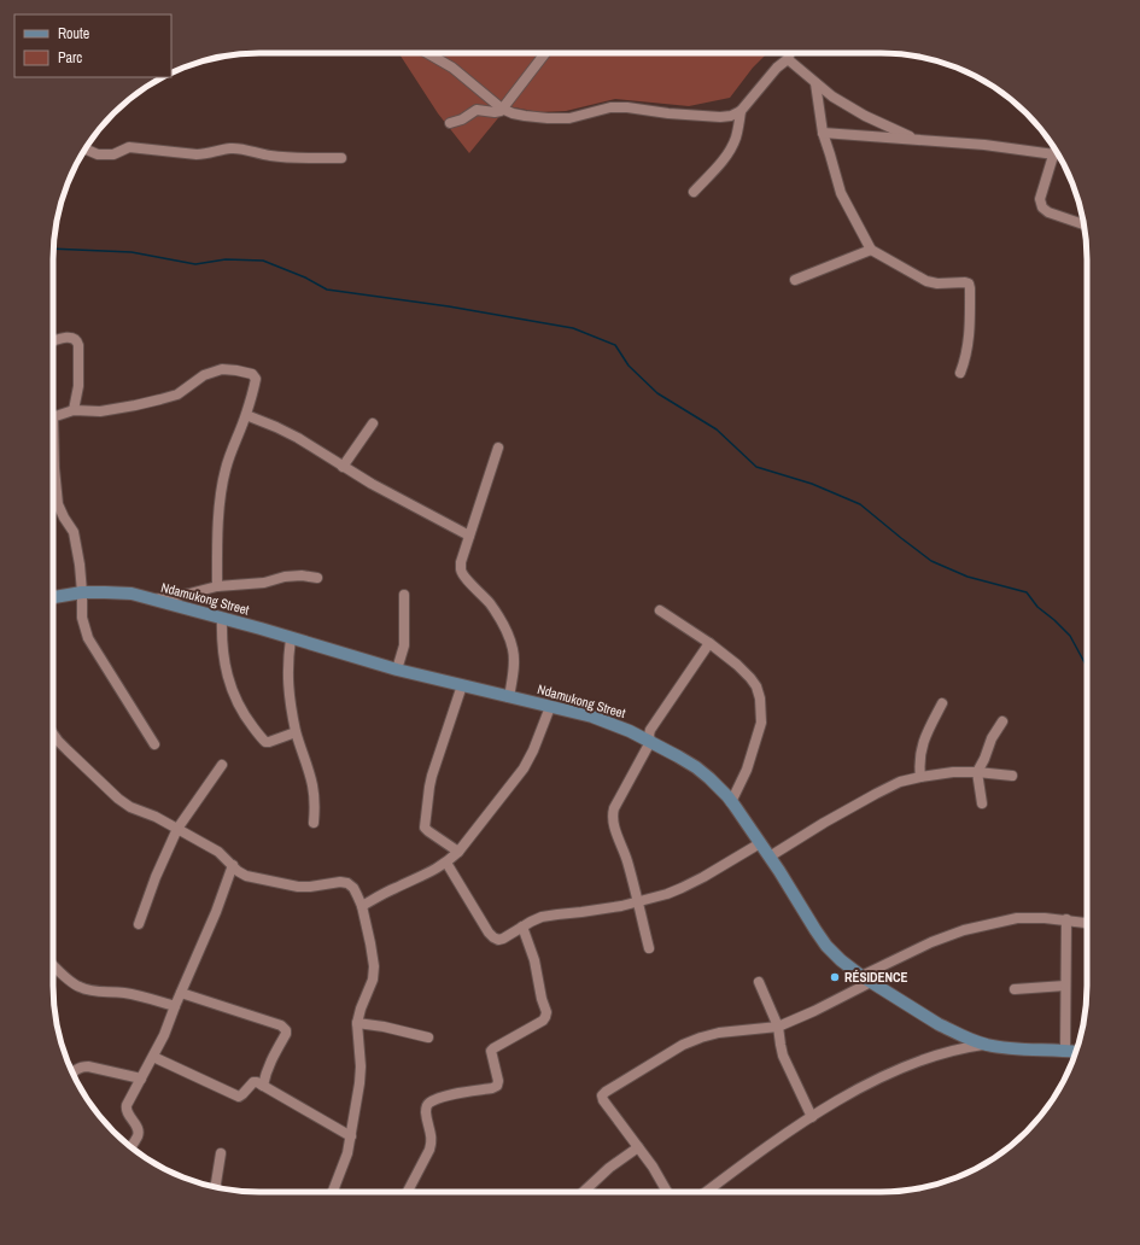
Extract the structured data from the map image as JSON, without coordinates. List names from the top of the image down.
{
  "streets": {
    "main road": ["Ndamukong Street"]
  },
  "places": ["RÉSIDENCE"],
  "legend": ["Route", "Parc"]
}
